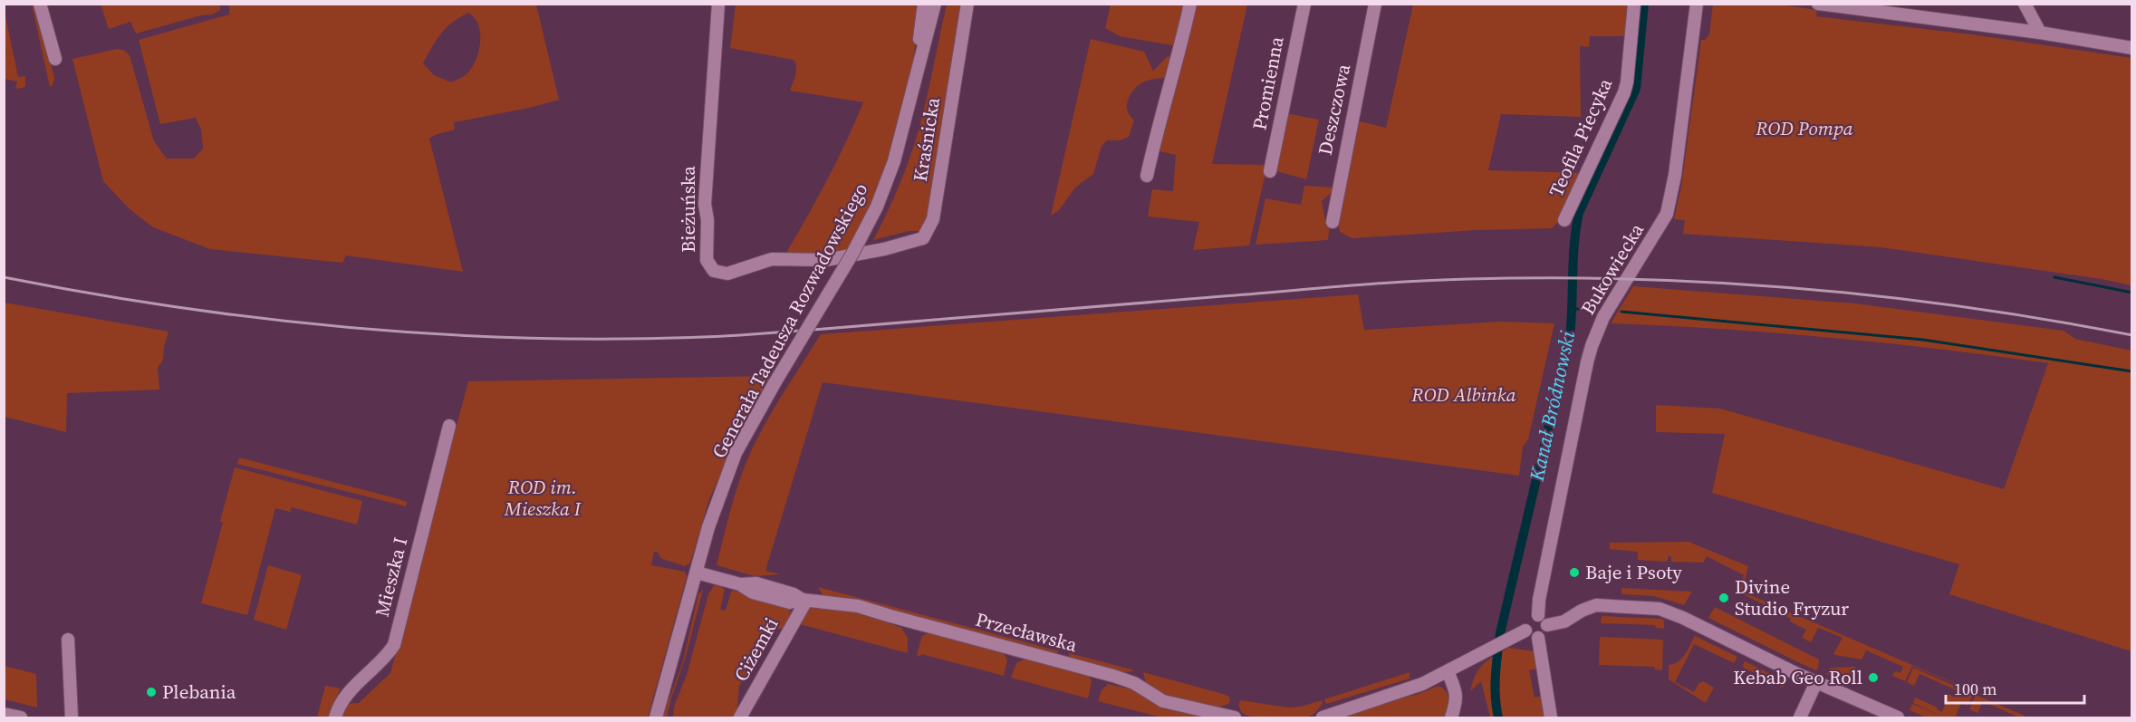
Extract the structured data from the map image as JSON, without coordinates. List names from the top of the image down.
{
  "streets": {
    "street": [
      "Promienna",
      "Deszczowa",
      "Teofila Piecyka",
      "Kraśnicka",
      "Bieżuńska",
      "Bukowiecka",
      "Generała Tadeusza Rozwadowskiego",
      "Mieszka I",
      "Przecławska",
      "Ciżemki"
    ]
  },
  "crossings": [
    ["Kraśnicka", "Bieżuńska"],
    ["Generała Tadeusza Rozwadowskiego", "Przecławska"],
    ["Przecławska", "Ciżemki"]
  ],
  "water": ["Kanał Bródnowski"],
  "parks": ["ROD Pompa", "ROD Albinka", "ROD im. Mieszka I"],
  "places": [
    "Baje i Psoty",
    "Divine Studio Fryzur",
    "Kebab Geo Roll",
    "Plebania"
  ],
  "scale_bar": "100 m"
}
